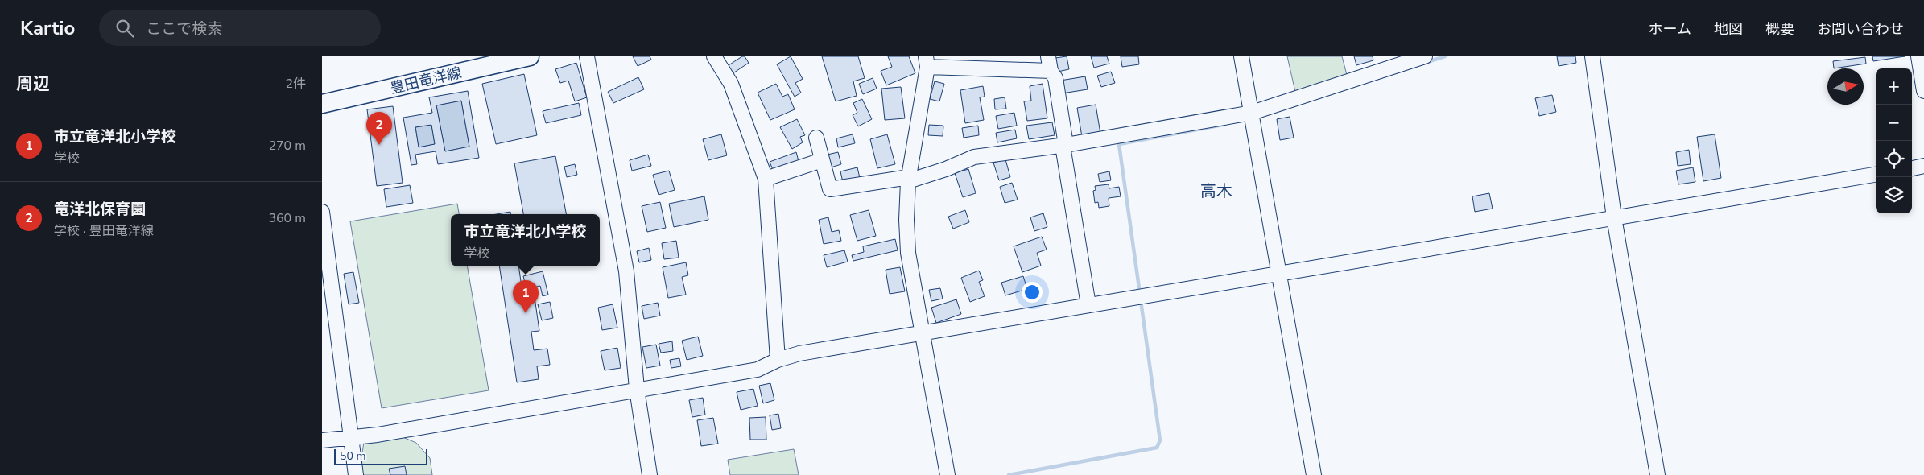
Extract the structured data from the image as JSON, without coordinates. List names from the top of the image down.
{
  "streets": {
    "main road": ["豊田竜洋線"]
  },
  "districts": ["高木"],
  "scale_bar": "50 m",
  "north": "right",
  "page": {
    "header": "Kartio",
    "search": "ここで検索",
    "nav": [
      "ホーム",
      "地図",
      "概要",
      "お問い合わせ"
    ],
    "heading": ["周辺", "2件"],
    "map_buttons": ["+", "−"],
    "list": [
      {
        "mark": "1",
        "name": "市立竜洋北小学校",
        "note": "学校",
        "value": "270 m"
      },
      {
        "mark": "2",
        "name": "竜洋北保育園",
        "note": "学校 · 豊田竜洋線",
        "value": "360 m"
      }
    ],
    "pins": ["2", "1"],
    "popup": ["市立竜洋北小学校", "学校"],
    "scale": "50 m"
  }
}
